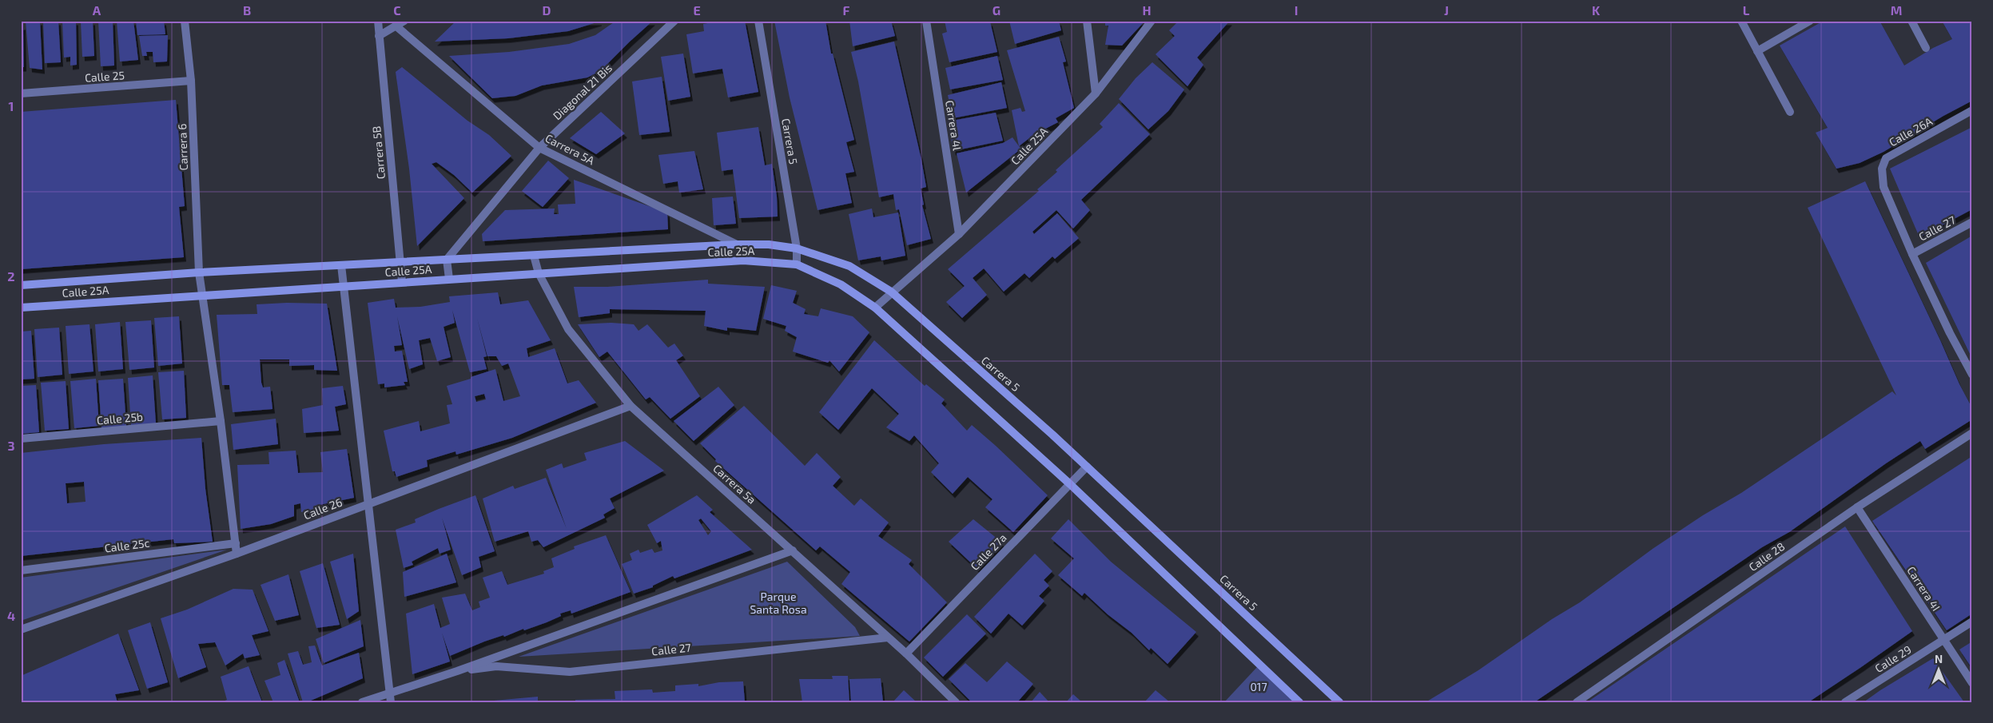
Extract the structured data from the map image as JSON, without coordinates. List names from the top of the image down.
{
  "streets": {
    "street": [
      "Calle 25",
      "Diagonal 21 Bis",
      "Carrera 4l",
      "Calle 26A",
      "Carrera 5",
      "Calle 25A",
      "Carrera 6",
      "Carrera 5A",
      "Carrera 5B",
      "Calle 27",
      "Calle 25b",
      "Carrera 5a",
      "Calle 26",
      "Calle 25c",
      "Calle 27a",
      "Calle 28",
      "Carrera 4I",
      "Calle 29"
    ]
  },
  "crossings": [
    ["Calle 25", "Carrera 6"],
    ["Diagonal 21 Bis", "Calle 25A"],
    ["Diagonal 21 Bis", "Carrera 5A"],
    ["Carrera 4l", "Calle 25A"],
    ["Calle 26A", "Calle 27"],
    ["Carrera 5", "Calle 25A"],
    ["Carrera 5", "Calle 27a"],
    ["Calle 25A", "Carrera 6"],
    ["Calle 25A", "Carrera 5A"],
    ["Calle 25A", "Carrera 5B"],
    ["Calle 25A", "Carrera 5a"],
    ["Carrera 6", "Calle 25b"],
    ["Carrera 6", "Calle 26"],
    ["Carrera 6", "Calle 25c"],
    ["Calle 27", "Carrera 5a"],
    ["Carrera 5a", "Calle 26"],
    ["Carrera 5a", "Calle 27a"],
    ["Calle 28", "Carrera 4I"],
    ["Carrera 4I", "Calle 29"]
  ],
  "parks": ["Parque Santa Rosa", "017"],
  "north": "top",
  "grid": {
    "columns": [
      "A",
      "B",
      "C",
      "D",
      "E",
      "F",
      "G",
      "H",
      "I",
      "J",
      "K",
      "L",
      "M"
    ],
    "rows": [
      "1",
      "2",
      "3",
      "4"
    ]
  }
}
